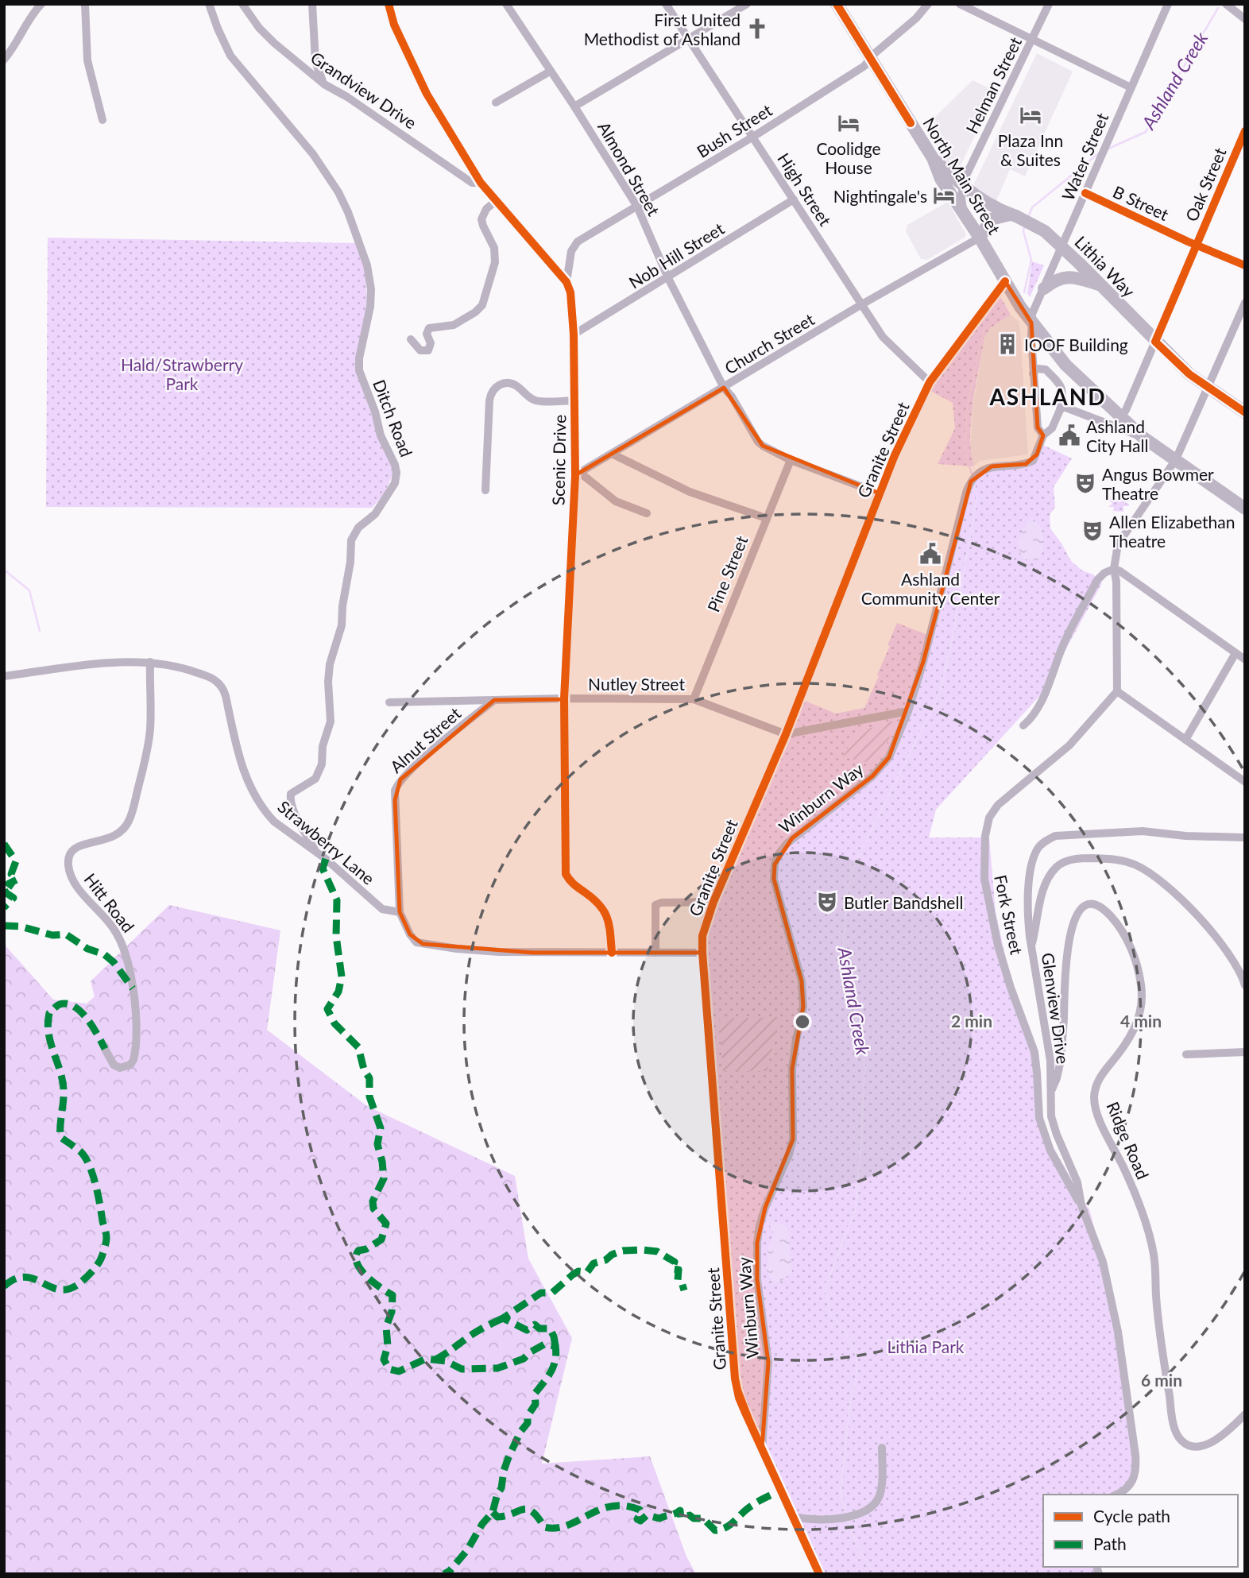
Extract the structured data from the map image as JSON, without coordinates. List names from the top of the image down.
{
  "streets": {
    "main road": ["North Main Street", "Lithia Way"],
    "street": [
      "Helman Street",
      "Grandview Drive",
      "Bush Street",
      "Water Street",
      "Almond Street",
      "Oak Street",
      "High Street",
      "B Street",
      "Nob Hill Street",
      "Church Street",
      "Ditch Road",
      "Granite Street",
      "Scenic Drive",
      "Pine Street",
      "Nutley Street",
      "Alnut Street",
      "Winburn Way",
      "Strawberry Lane",
      "Hitt Road",
      "Fork Street",
      "Glenview Drive",
      "Ridge Road"
    ]
  },
  "crossings": [
    ["Helman Street", "North Main Street"],
    ["Helman Street", "Lithia Way"],
    ["Grandview Drive", "Scenic Drive"],
    ["Bush Street", "Almond Street"],
    ["Bush Street", "North Main Street"],
    ["Bush Street", "High Street"],
    ["Bush Street", "Scenic Drive"],
    ["Water Street", "North Main Street"],
    ["Water Street", "B Street"],
    ["Almond Street", "Nob Hill Street"],
    ["Almond Street", "Church Street"],
    ["Almond Street", "Granite Street"],
    ["Almond Street", "Pine Street"],
    ["North Main Street", "Oak Street"],
    ["North Main Street", "Lithia Way"],
    ["North Main Street", "Church Street"],
    ["North Main Street", "Granite Street"],
    ["Oak Street", "B Street"],
    ["Oak Street", "Lithia Way"],
    ["High Street", "Nob Hill Street"],
    ["High Street", "Church Street"],
    ["High Street", "Granite Street"],
    ["Nob Hill Street", "Scenic Drive"],
    ["Church Street", "Scenic Drive"],
    ["Ditch Road", "Strawberry Lane"],
    ["Granite Street", "Nutley Street"],
    ["Granite Street", "Winburn Way"],
    ["Scenic Drive", "Nutley Street"],
    ["Pine Street", "Nutley Street"],
    ["Nutley Street", "Alnut Street"],
    ["Alnut Street", "Strawberry Lane"],
    ["Strawberry Lane", "Hitt Road"],
    ["Fork Street", "Glenview Drive"],
    ["Glenview Drive", "Ridge Road"]
  ],
  "districts": ["ASHLAND"],
  "water": ["Ashland Creek"],
  "parks": ["Hald/Strawberry Park", "Lithia Park"],
  "places": {
    "church": ["First United Methodist of Ashland"],
    "hotel": ["Plaza Inn & Suites", "Coolidge House", "Nightingale's"],
    "building": ["IOOF Building"],
    "public building": ["Ashland City Hall", "Ashland Community Center"],
    "theatre": ["Angus Bowmer Theatre", "Allen Elizabethan Theatre", "Butler Bandshell"]
  },
  "legend": ["Cycle path", "Path"],
  "rings": ["2 min", "4 min", "6 min"]
}
